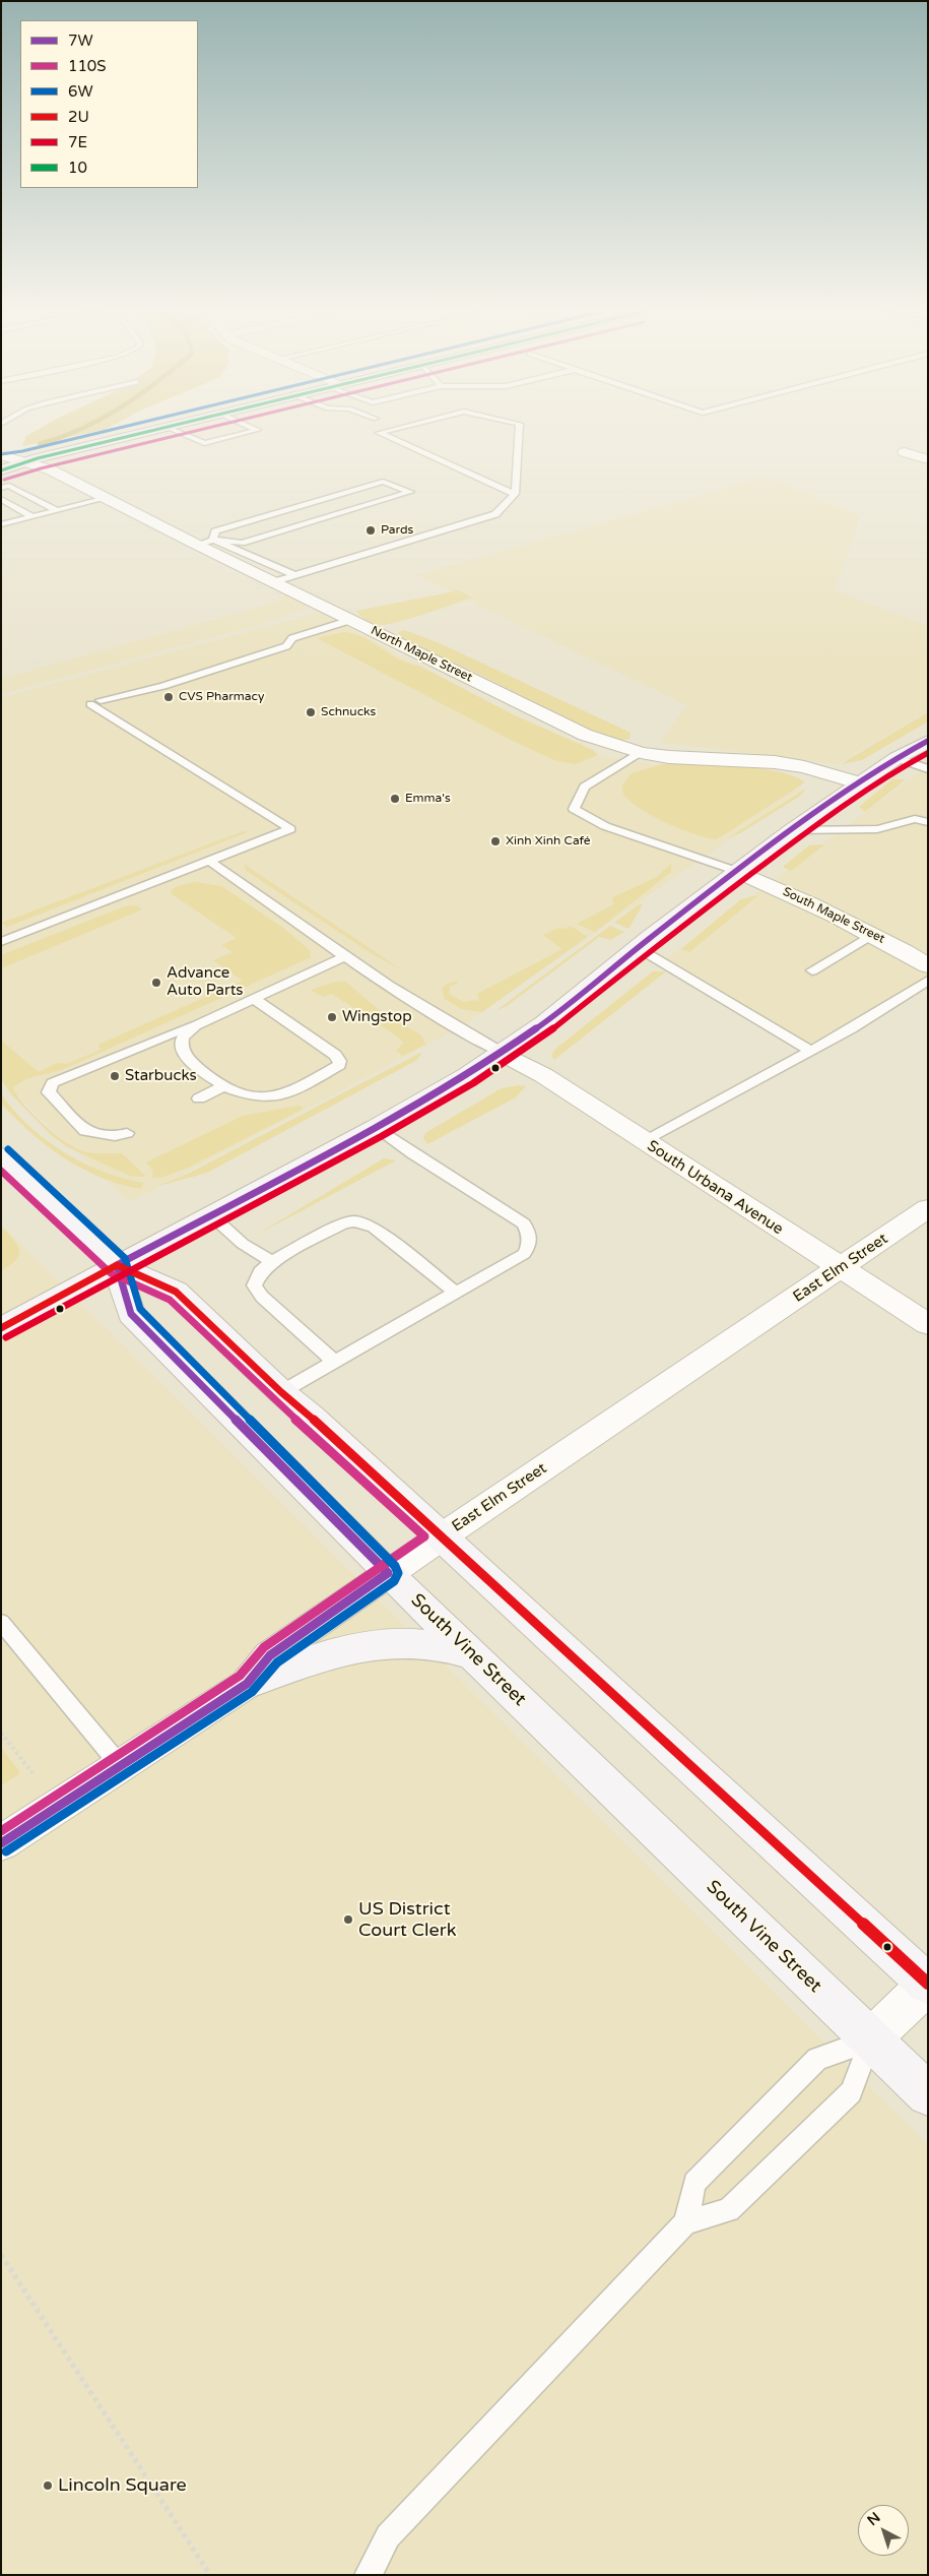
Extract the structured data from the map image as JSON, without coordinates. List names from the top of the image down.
{
  "streets": {
    "main road": ["South Vine Street"],
    "street": [
      "North Maple Street",
      "South Maple Street",
      "South Urbana Avenue",
      "East Elm Street"
    ]
  },
  "crossings": [
    ["South Urbana Avenue", "East Elm Street"],
    ["East Elm Street", "South Vine Street"]
  ],
  "places": [
    "Pards",
    "CVS Pharmacy",
    "Schnucks",
    "Emma's",
    "Xinh Xinh Café",
    "Advance Auto Parts",
    "Wingstop",
    "Starbucks",
    "US District Court Clerk",
    "Lincoln Square"
  ],
  "lines": [
    "transit line 110S",
    "transit line 6W",
    "transit line 10",
    "transit line 7W",
    "transit line 7E",
    "transit line 2U"
  ],
  "legend": [
    "7W",
    "110S",
    "6W",
    "2U",
    "7E",
    "10"
  ],
  "north": "top left"
}
